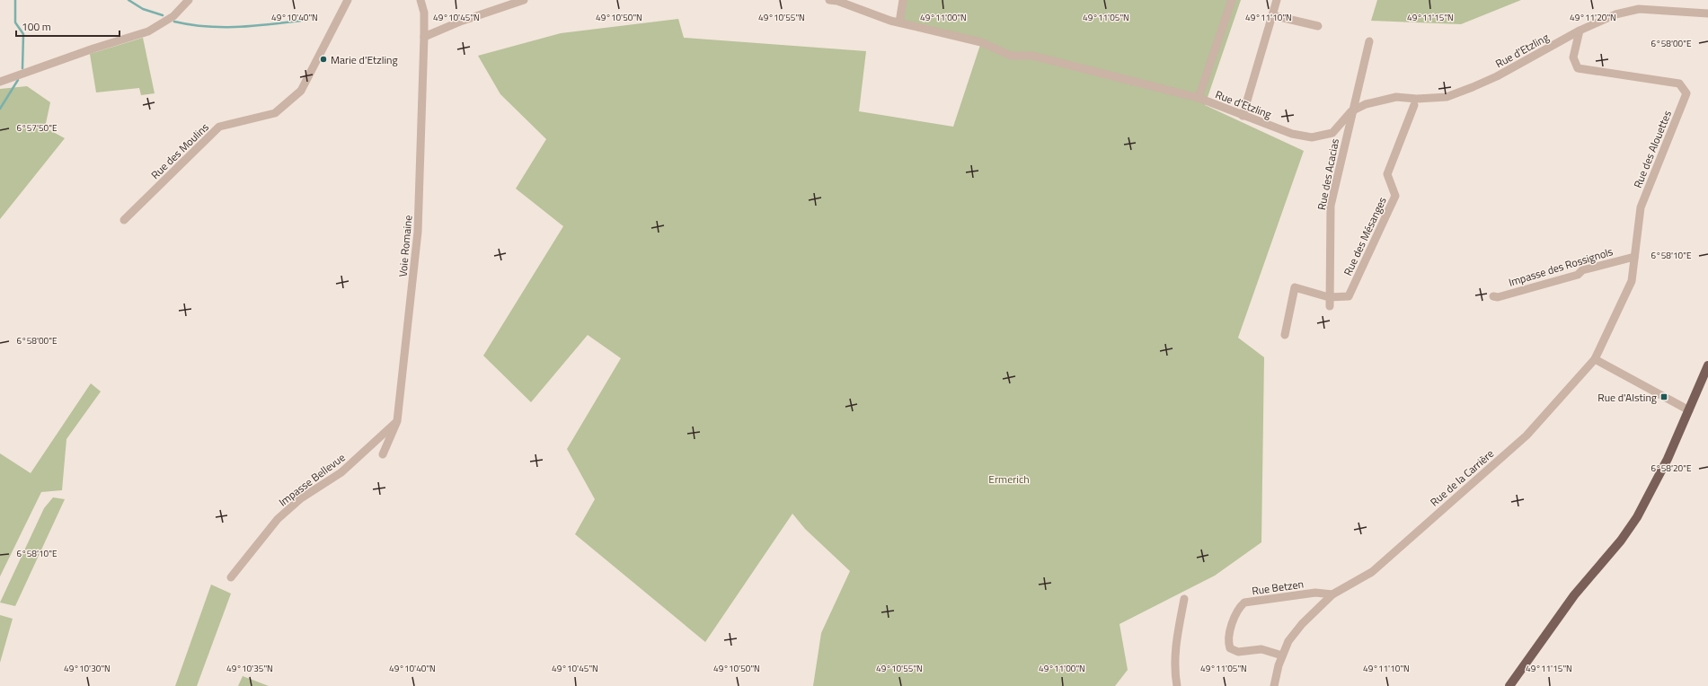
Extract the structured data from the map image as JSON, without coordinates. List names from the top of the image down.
{
  "streets": {
    "street": [
      "Rue d'Etzling",
      "Rue des Alouettes",
      "Rue des Moulins",
      "Rue des Acacias",
      "Rue des Mésanges",
      "Voie Romaine",
      "Impasse des Rossignols",
      "Rue de la Carrière",
      "Impasse Bellevue",
      "Rue Betzen"
    ]
  },
  "crossings": [
    ["Rue d'Etzling", "Rue des Alouettes"],
    ["Rue d'Etzling", "Rue des Acacias"],
    ["Rue des Alouettes", "Impasse des Rossignols"],
    ["Rue des Alouettes", "Rue de la Carrière"],
    ["Rue des Acacias", "Rue des Mésanges"],
    ["Voie Romaine", "Impasse Bellevue"],
    ["Rue de la Carrière", "Rue Betzen"]
  ],
  "parks": ["Ermerich"],
  "places": {
    "other": ["Marie d'Etzling"],
    "transit": ["Rue d'Alsting"]
  },
  "scale_bar": "100 m",
  "coordinates": [
    "49°11'00\"N",
    "49°11'20\"N",
    "49°10'40\"N",
    "49°10'45\"N",
    "49°10'50\"N",
    "49°10'55\"N",
    "49°11'05\"N",
    "49°11'10\"N",
    "49°11'15\"N",
    "6°58'00\"E",
    "6°57'50\"E",
    "6°58'10\"E",
    "6°58'20\"E",
    "49°10'30\"N",
    "49°10'35\"N"
  ]
}
